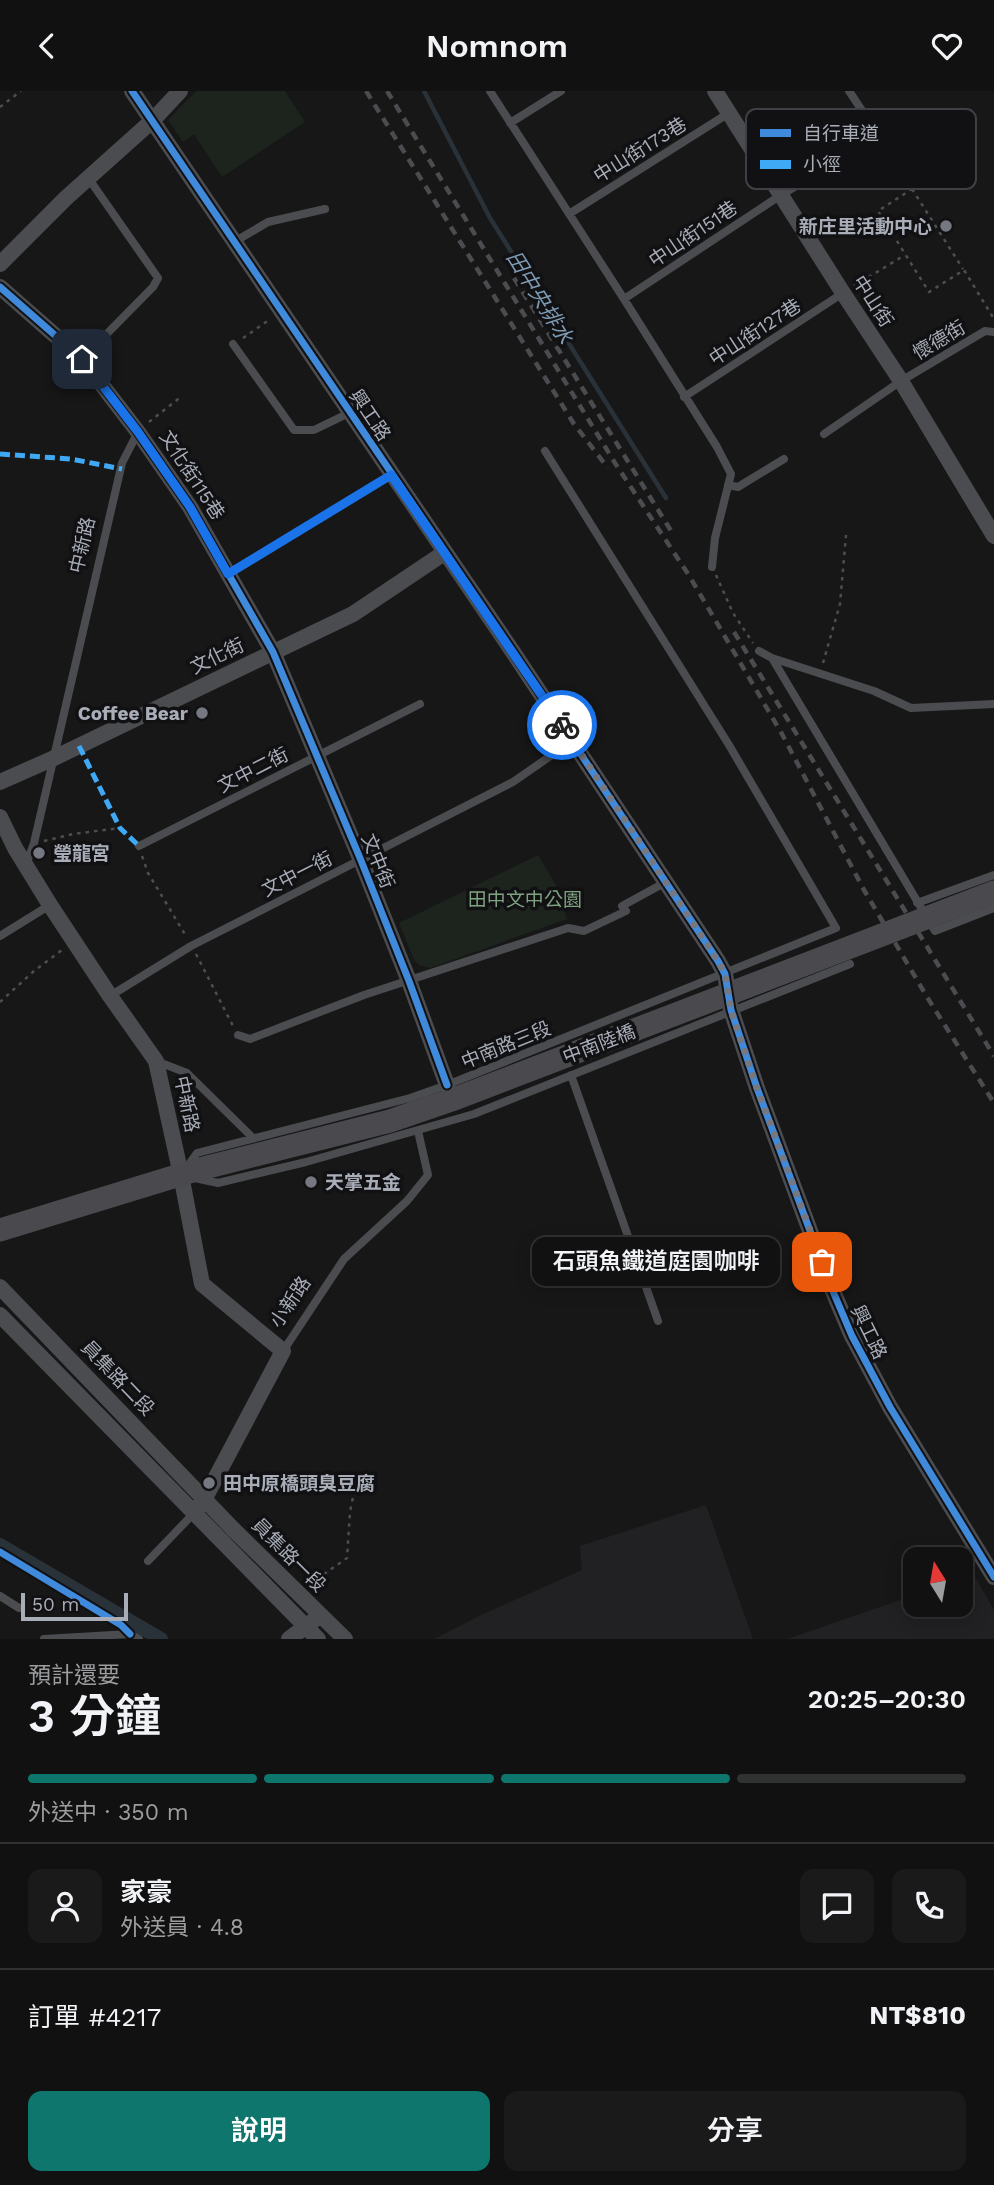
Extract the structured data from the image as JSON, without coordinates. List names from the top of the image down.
{
  "streets": {
    "main road": ["中南陸橋", "中南路三段"],
    "street": [
      "中山街",
      "興工路",
      "文化街115巷",
      "中新路",
      "文化街",
      "文中街",
      "小新路",
      "員集路二段",
      "員集路一段"
    ],
    "lane": [
      "中山街173巷",
      "中山街151巷",
      "中山街127巷",
      "懷德街",
      "文中二街",
      "文中一街"
    ]
  },
  "crossings": [
    ["中山街173巷", "中山街"],
    ["中山街151巷", "中山街"],
    ["中山街", "中山街127巷"],
    ["中山街", "懷德街"],
    ["興工路", "文化街"],
    ["興工路", "文中一街"],
    ["興工路", "中南路三段"],
    ["文化街115巷", "中新路"],
    ["文化街115巷", "文化街"],
    ["文化街115巷", "文中街"],
    ["中新路", "文化街"],
    ["中新路", "文中一街"],
    ["中新路", "中南陸橋"],
    ["中新路", "中南路三段"],
    ["中新路", "小新路"],
    ["文化街", "文中街"],
    ["文中二街", "文中街"],
    ["文中街", "文中一街"],
    ["文中街", "中南路三段"],
    ["中南陸橋", "中南路三段"],
    ["小新路", "員集路二段"],
    ["小新路", "員集路一段"],
    ["員集路二段", "員集路一段"]
  ],
  "water": ["田中央排水"],
  "parks": ["田中文中公園"],
  "places": [
    "新庄里活動中心",
    "Coffee Bear",
    "瑩龍宮",
    "天掌五金",
    "石頭魚鐵道庭園咖啡",
    "田中原橋頭臭豆腐"
  ],
  "legend": ["自行車道", "小徑"],
  "scale_bar": "50 m",
  "north": "top",
  "page": {
    "header": "Nomnom",
    "bubble": "石頭魚鐵道庭園咖啡",
    "scale": "50 m",
    "heading": ["3 分鐘", "預計還要", "20:25–20:30"],
    "panel": [
      "家豪",
      "外送員 · 4.8",
      "訂單 #4217",
      "NT$810"
    ],
    "bar": "外送中 · 350 m",
    "buttons": ["說明", "分享"]
  }
}
